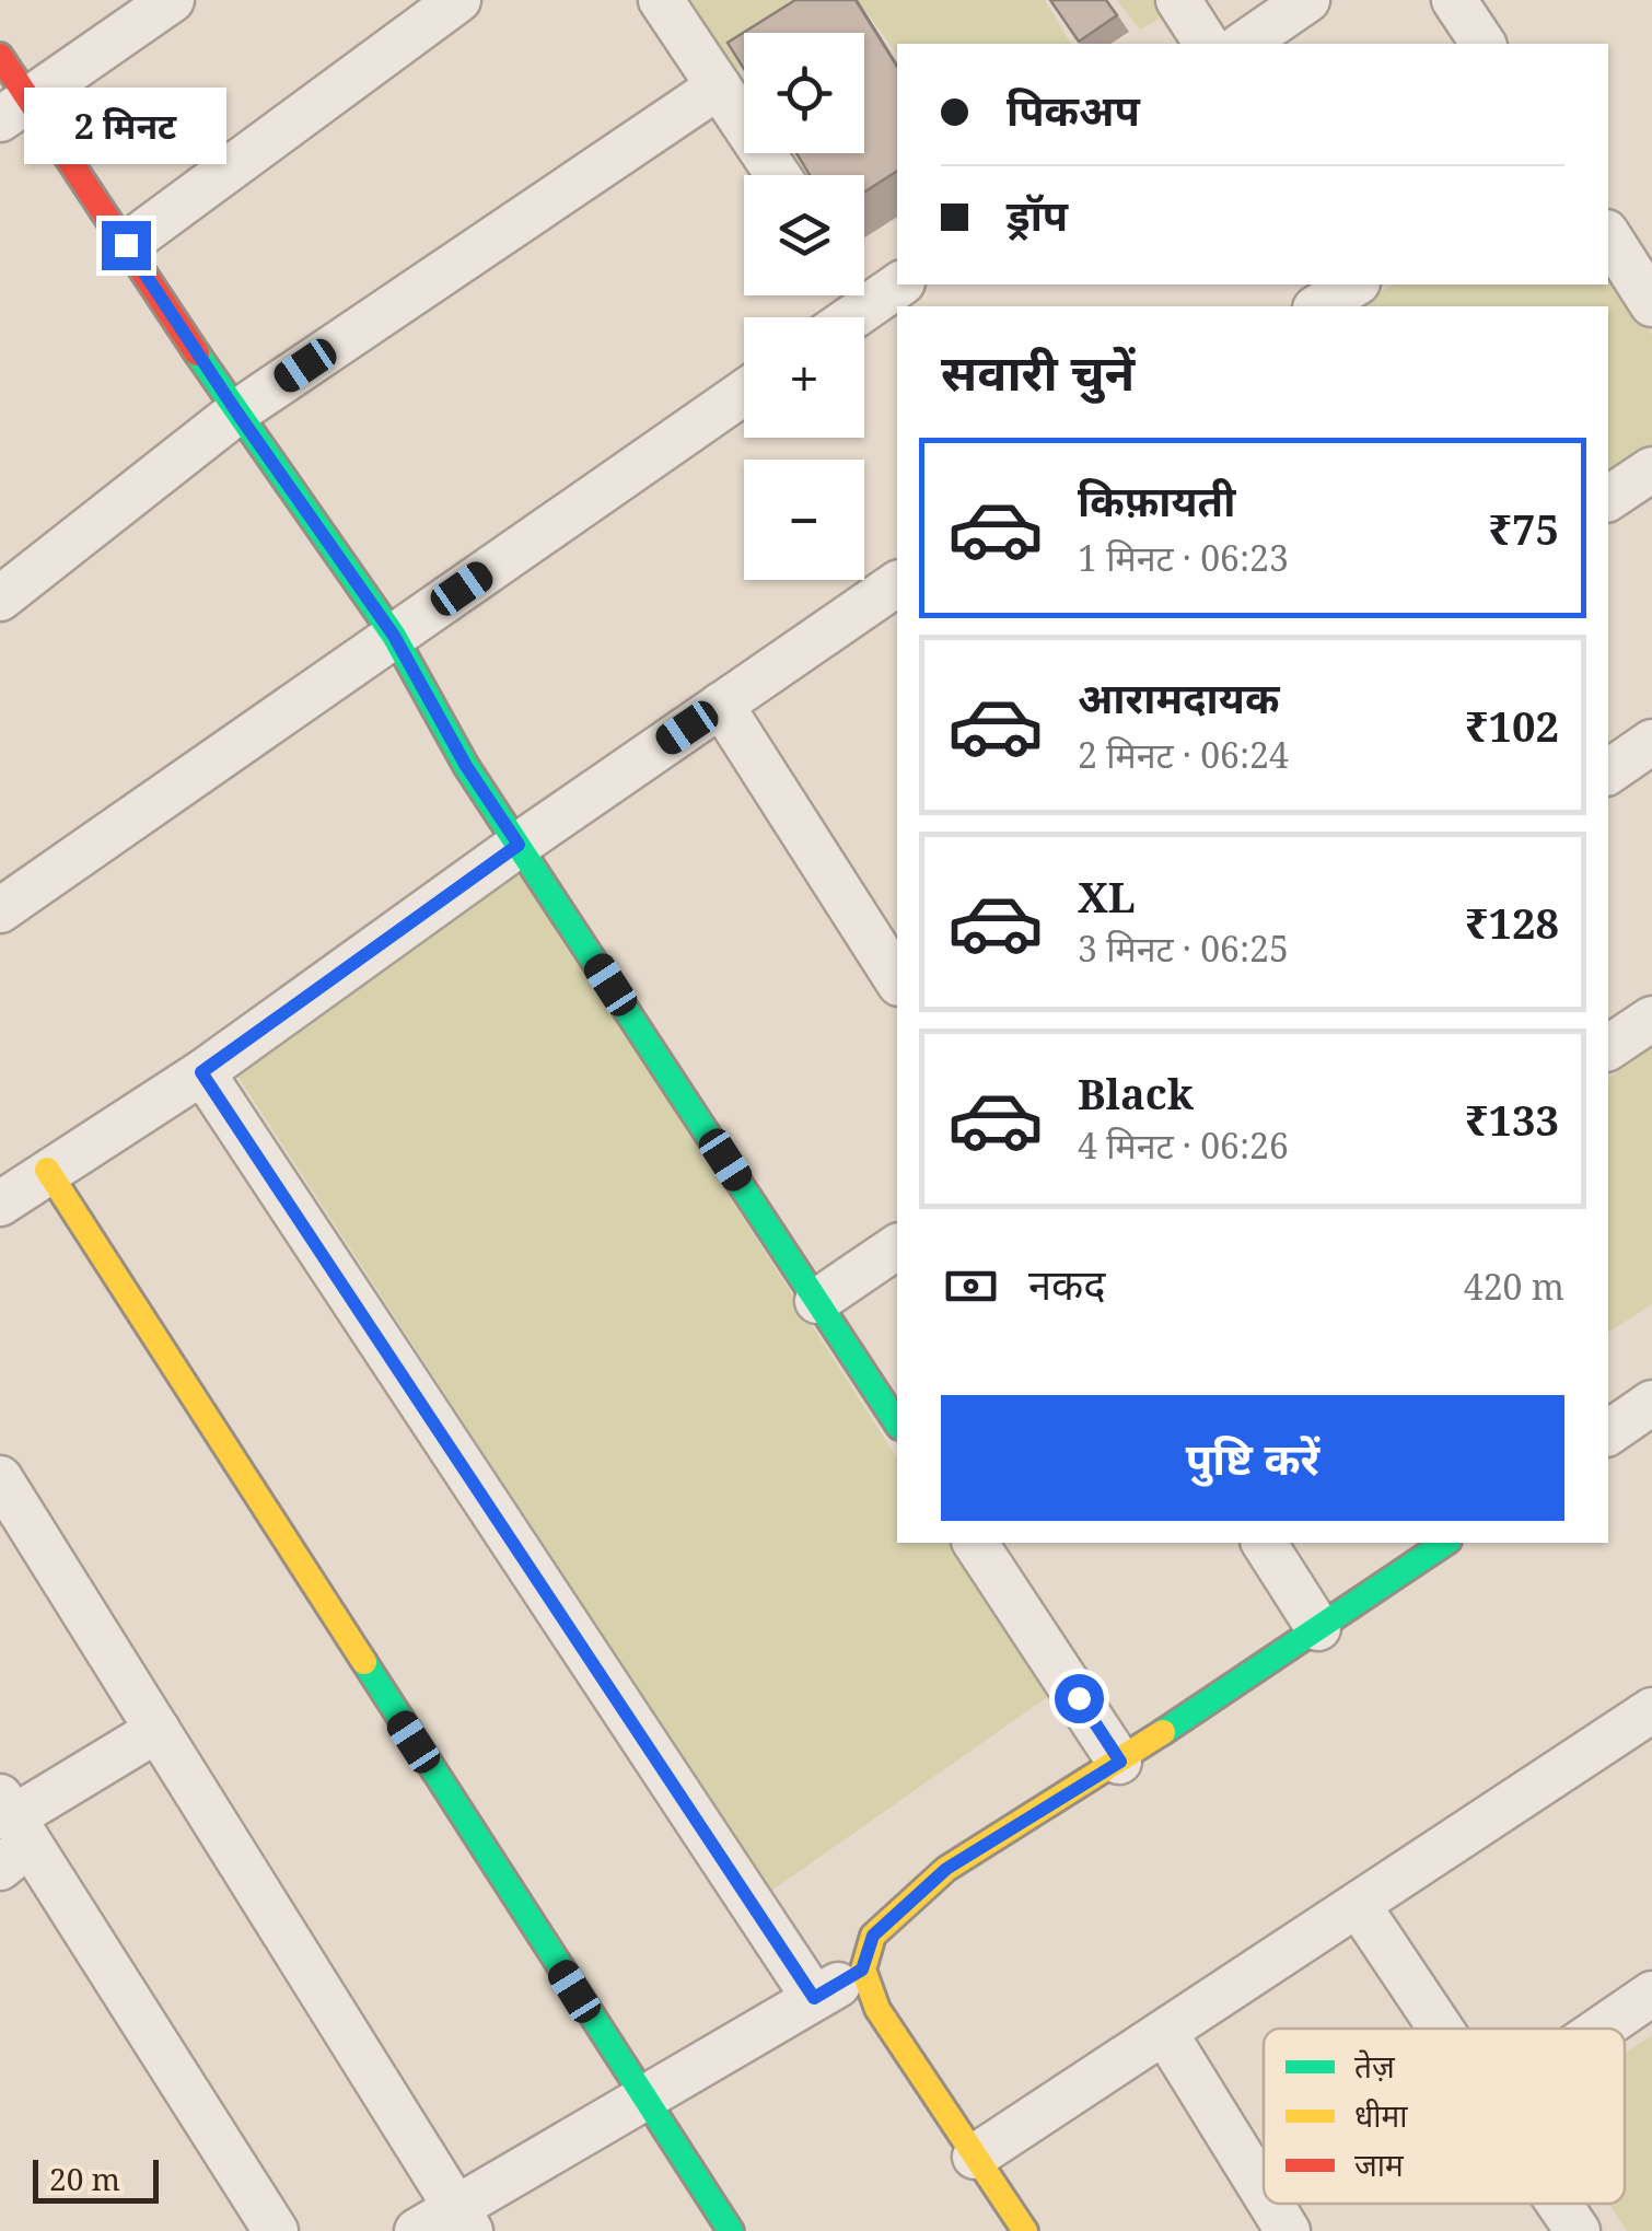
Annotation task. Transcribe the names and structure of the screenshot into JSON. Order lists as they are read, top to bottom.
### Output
{
  "legend": ["तेज़", "धीमा", "जाम"],
  "scale_bar": "20 m",
  "page": {
    "map_buttons": ["+", "−"],
    "banner": ["पिकअप", "ड्रॉप"],
    "bubble": "2 मिनट",
    "heading": "सवारी चुनें",
    "list": [
      {
        "name": "किफ़ायती",
        "note": "1 मिनट · 06:23",
        "value": "₹75"
      },
      {
        "name": "आरामदायक",
        "note": "2 मिनट · 06:24",
        "value": "₹102"
      },
      {
        "name": "XL",
        "note": "3 मिनट · 06:25",
        "value": "₹128"
      },
      {
        "name": "Black",
        "note": "4 मिनट · 06:26",
        "value": "₹133"
      }
    ],
    "pay": ["नकद", "420 m"],
    "buttons": "पुष्टि करें",
    "scale": "20 m"
  }
}
